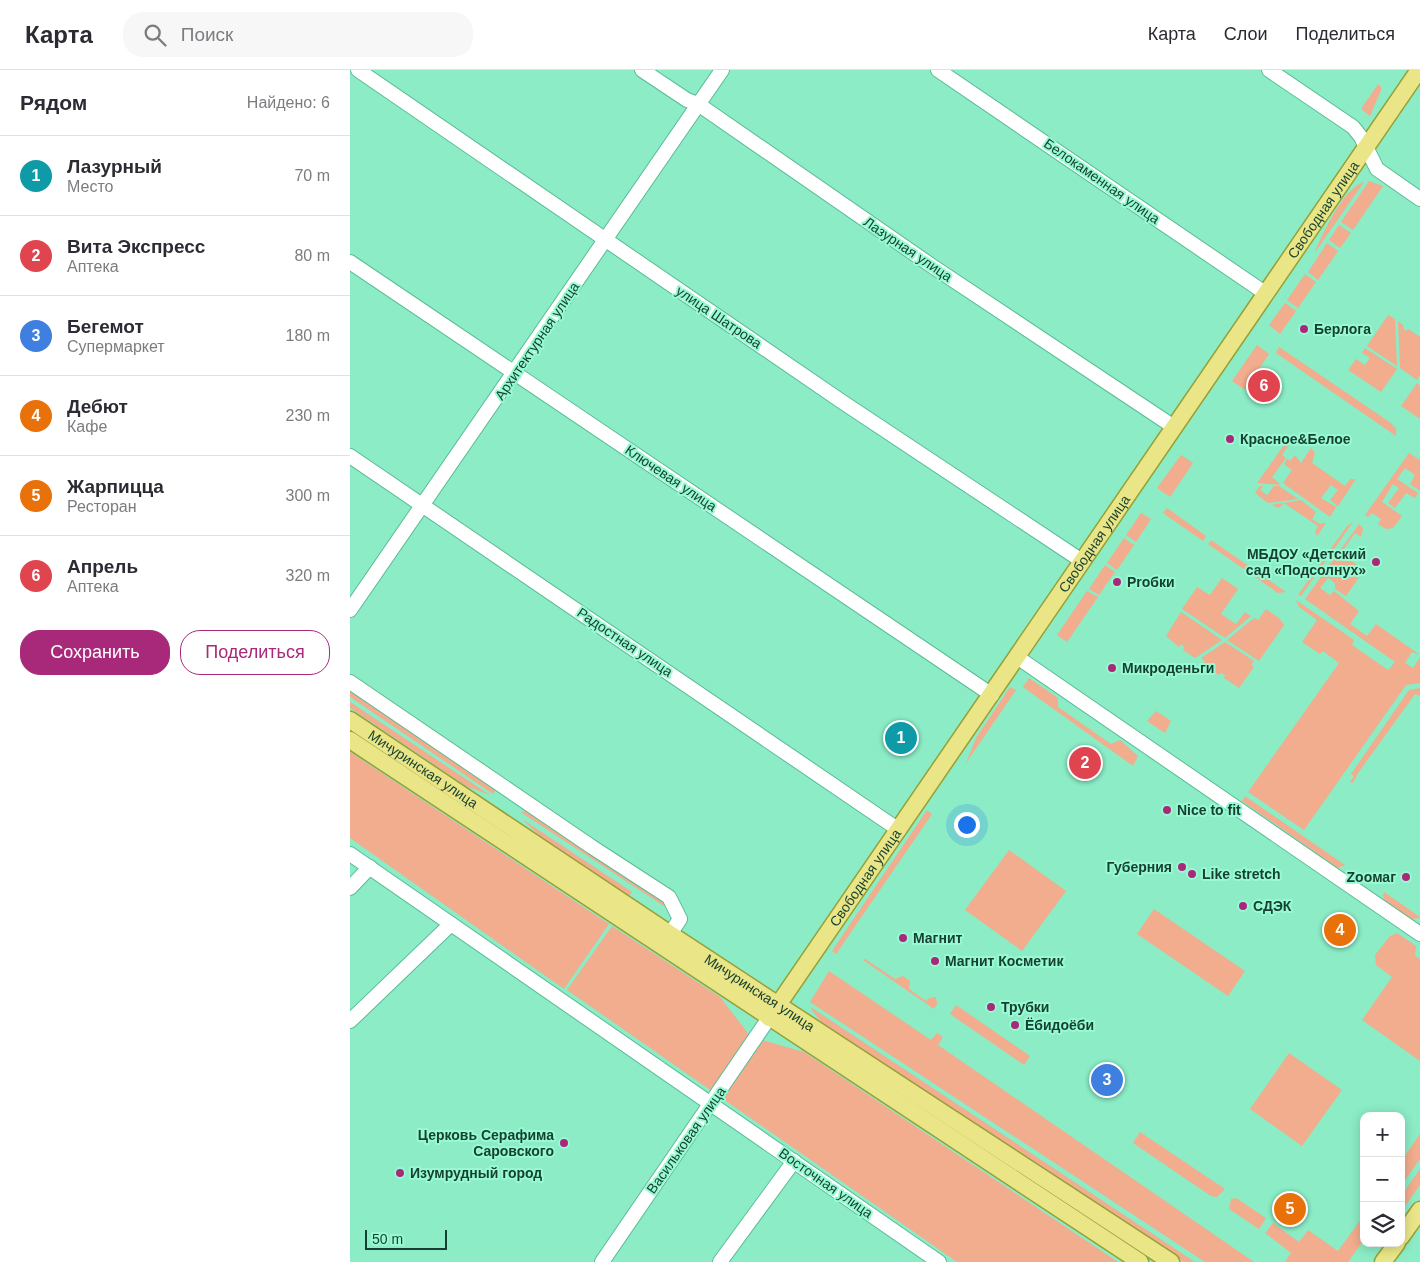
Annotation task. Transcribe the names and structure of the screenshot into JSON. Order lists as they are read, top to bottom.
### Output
{
  "streets": {
    "main road": ["Свободная улица", "Мичуринская улица"],
    "street": [
      "Белокаменная улица",
      "Лазурная улица",
      "улица Шатрова",
      "Архитектурная улица",
      "Ключевая улица",
      "Радостная улица",
      "Васильковая улица",
      "Восточная улица"
    ]
  },
  "crossings": [
    ["Белокаменная улица", "Свободная улица"],
    ["Свободная улица", "Лазурная улица"],
    ["Свободная улица", "улица Шатрова"],
    ["Свободная улица", "Ключевая улица"],
    ["Свободная улица", "Радостная улица"],
    ["Свободная улица", "Мичуринская улица"],
    ["Свободная улица", "Васильковая улица"],
    ["Лазурная улица", "Архитектурная улица"],
    ["улица Шатрова", "Архитектурная улица"],
    ["Архитектурная улица", "Ключевая улица"],
    ["Архитектурная улица", "Радостная улица"],
    ["Мичуринская улица", "Васильковая улица"],
    ["Васильковая улица", "Восточная улица"]
  ],
  "places": [
    "Берлога",
    "Красное&Белое",
    "МБДОУ «Детский сад «Подсолнух»",
    "Proбки",
    "Микроденьги",
    "Nice to fit",
    "Губерния",
    "Like stretch",
    "Zooмаг",
    "СДЭК",
    "Магнит",
    "Магнит Косметик",
    "Трубки",
    "Ёбидоёби",
    "Церковь Серафима Саровского",
    "Изумрудный город"
  ],
  "scale_bar": "50 m",
  "page": {
    "header": "Карта",
    "search": "Поиск",
    "nav": ["Карта", "Слои", "Поделиться"],
    "heading": ["Рядом", "Найдено: 6"],
    "list": [
      {
        "mark": "1",
        "name": "Лазурный",
        "note": "Место",
        "value": "70 m"
      },
      {
        "mark": "2",
        "name": "Вита Экспресс",
        "note": "Аптека",
        "value": "80 m"
      },
      {
        "mark": "3",
        "name": "Бегемот",
        "note": "Супермаркет",
        "value": "180 m"
      },
      {
        "mark": "4",
        "name": "Дебют",
        "note": "Кафе",
        "value": "230 m"
      },
      {
        "mark": "5",
        "name": "Жарпицца",
        "note": "Ресторан",
        "value": "300 m"
      },
      {
        "mark": "6",
        "name": "Апрель",
        "note": "Аптека",
        "value": "320 m"
      }
    ],
    "pins": [
      "6",
      "1",
      "2",
      "4",
      "3",
      "5"
    ],
    "buttons": ["Сохранить", "Поделиться"],
    "map_buttons": ["+", "−"],
    "scale": "50 m"
  }
}
